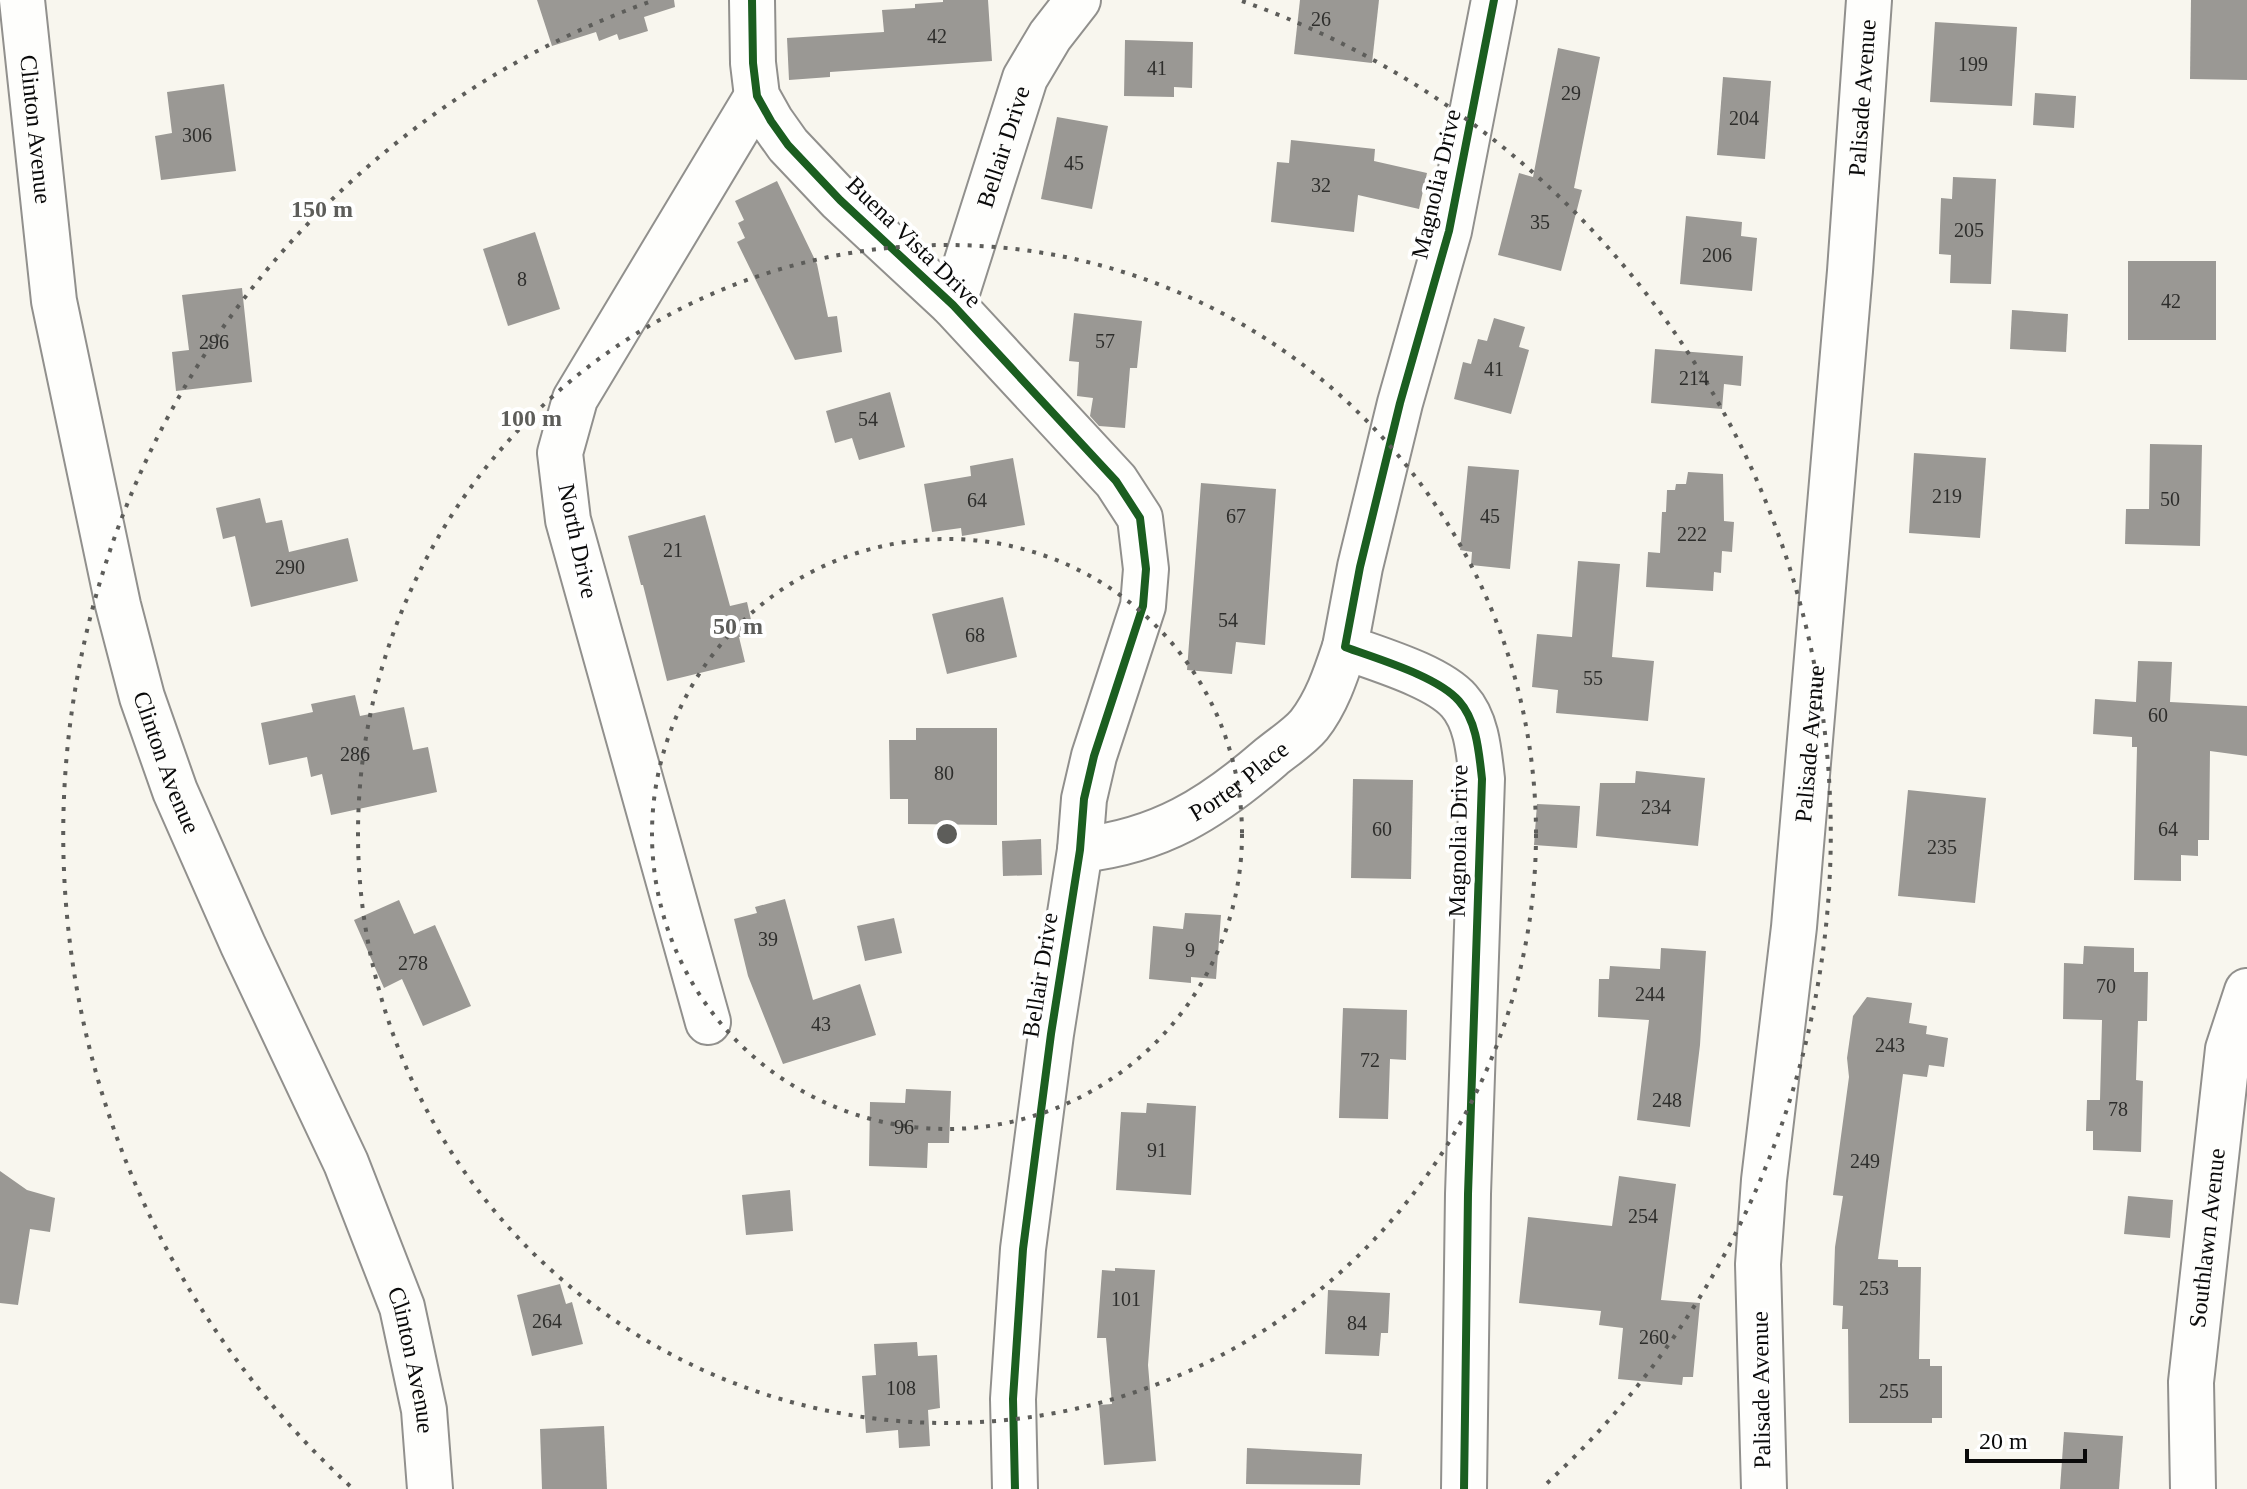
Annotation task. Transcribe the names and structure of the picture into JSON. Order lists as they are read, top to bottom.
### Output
{
  "streets": {
    "street": [
      "Palisade Avenue",
      "Clinton Avenue",
      "Bellair Drive",
      "Magnolia Drive",
      "Buena Vista Drive",
      "North Drive",
      "Porter Place",
      "Southlawn Avenue"
    ]
  },
  "crossings": [
    ["Bellair Drive", "Buena Vista Drive"],
    ["Bellair Drive", "Porter Place"],
    ["Magnolia Drive", "Porter Place"],
    ["Buena Vista Drive", "North Drive"]
  ],
  "house_numbers": [
    "26",
    "42",
    "199",
    "41",
    "29",
    "204",
    "306",
    "45",
    "32",
    "35",
    "205",
    "206",
    "8",
    "42",
    "57",
    "296",
    "41",
    "214",
    "54",
    "219",
    "50",
    "64",
    "67",
    "45",
    "222",
    "21",
    "290",
    "54",
    "68",
    "55",
    "60",
    "286",
    "80",
    "234",
    "60",
    "64",
    "235",
    "39",
    "9",
    "278",
    "70",
    "244",
    "43",
    "243",
    "72",
    "248",
    "78",
    "96",
    "91",
    "249",
    "254",
    "253",
    "101",
    "264",
    "84",
    "260",
    "108",
    "255"
  ],
  "scale_bar": "20 m",
  "rings": ["150 m", "100 m", "50 m"]
}
